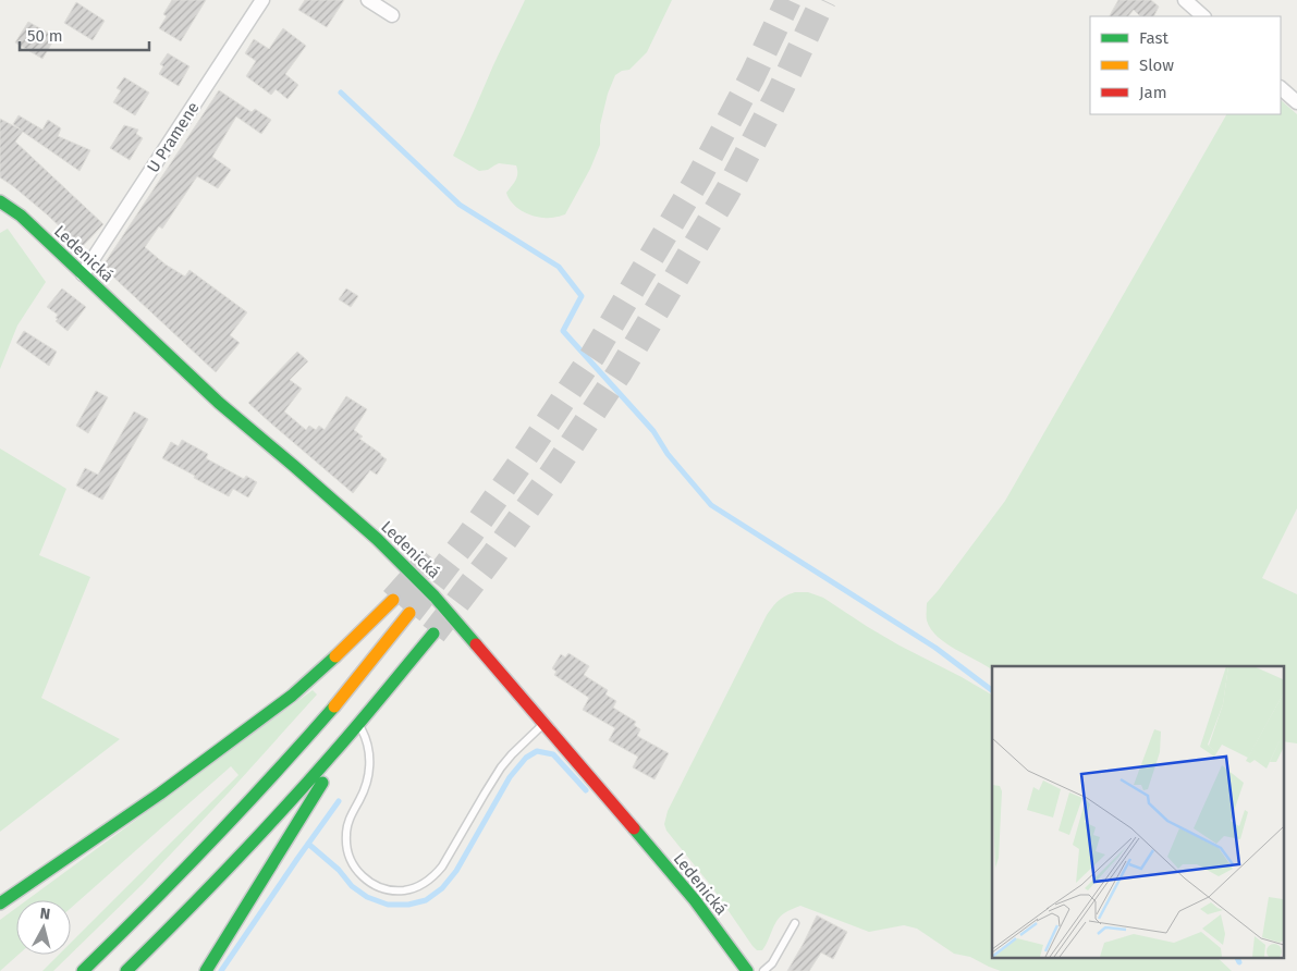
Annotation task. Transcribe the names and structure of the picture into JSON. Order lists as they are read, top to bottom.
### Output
{
  "streets": {
    "main road": ["Ledenická"],
    "street": ["U Pramene"]
  },
  "crossings": [
    ["U Pramene", "Ledenická"]
  ],
  "legend": ["Fast", "Slow", "Jam"],
  "scale_bar": "50 m",
  "north": "top"
}
